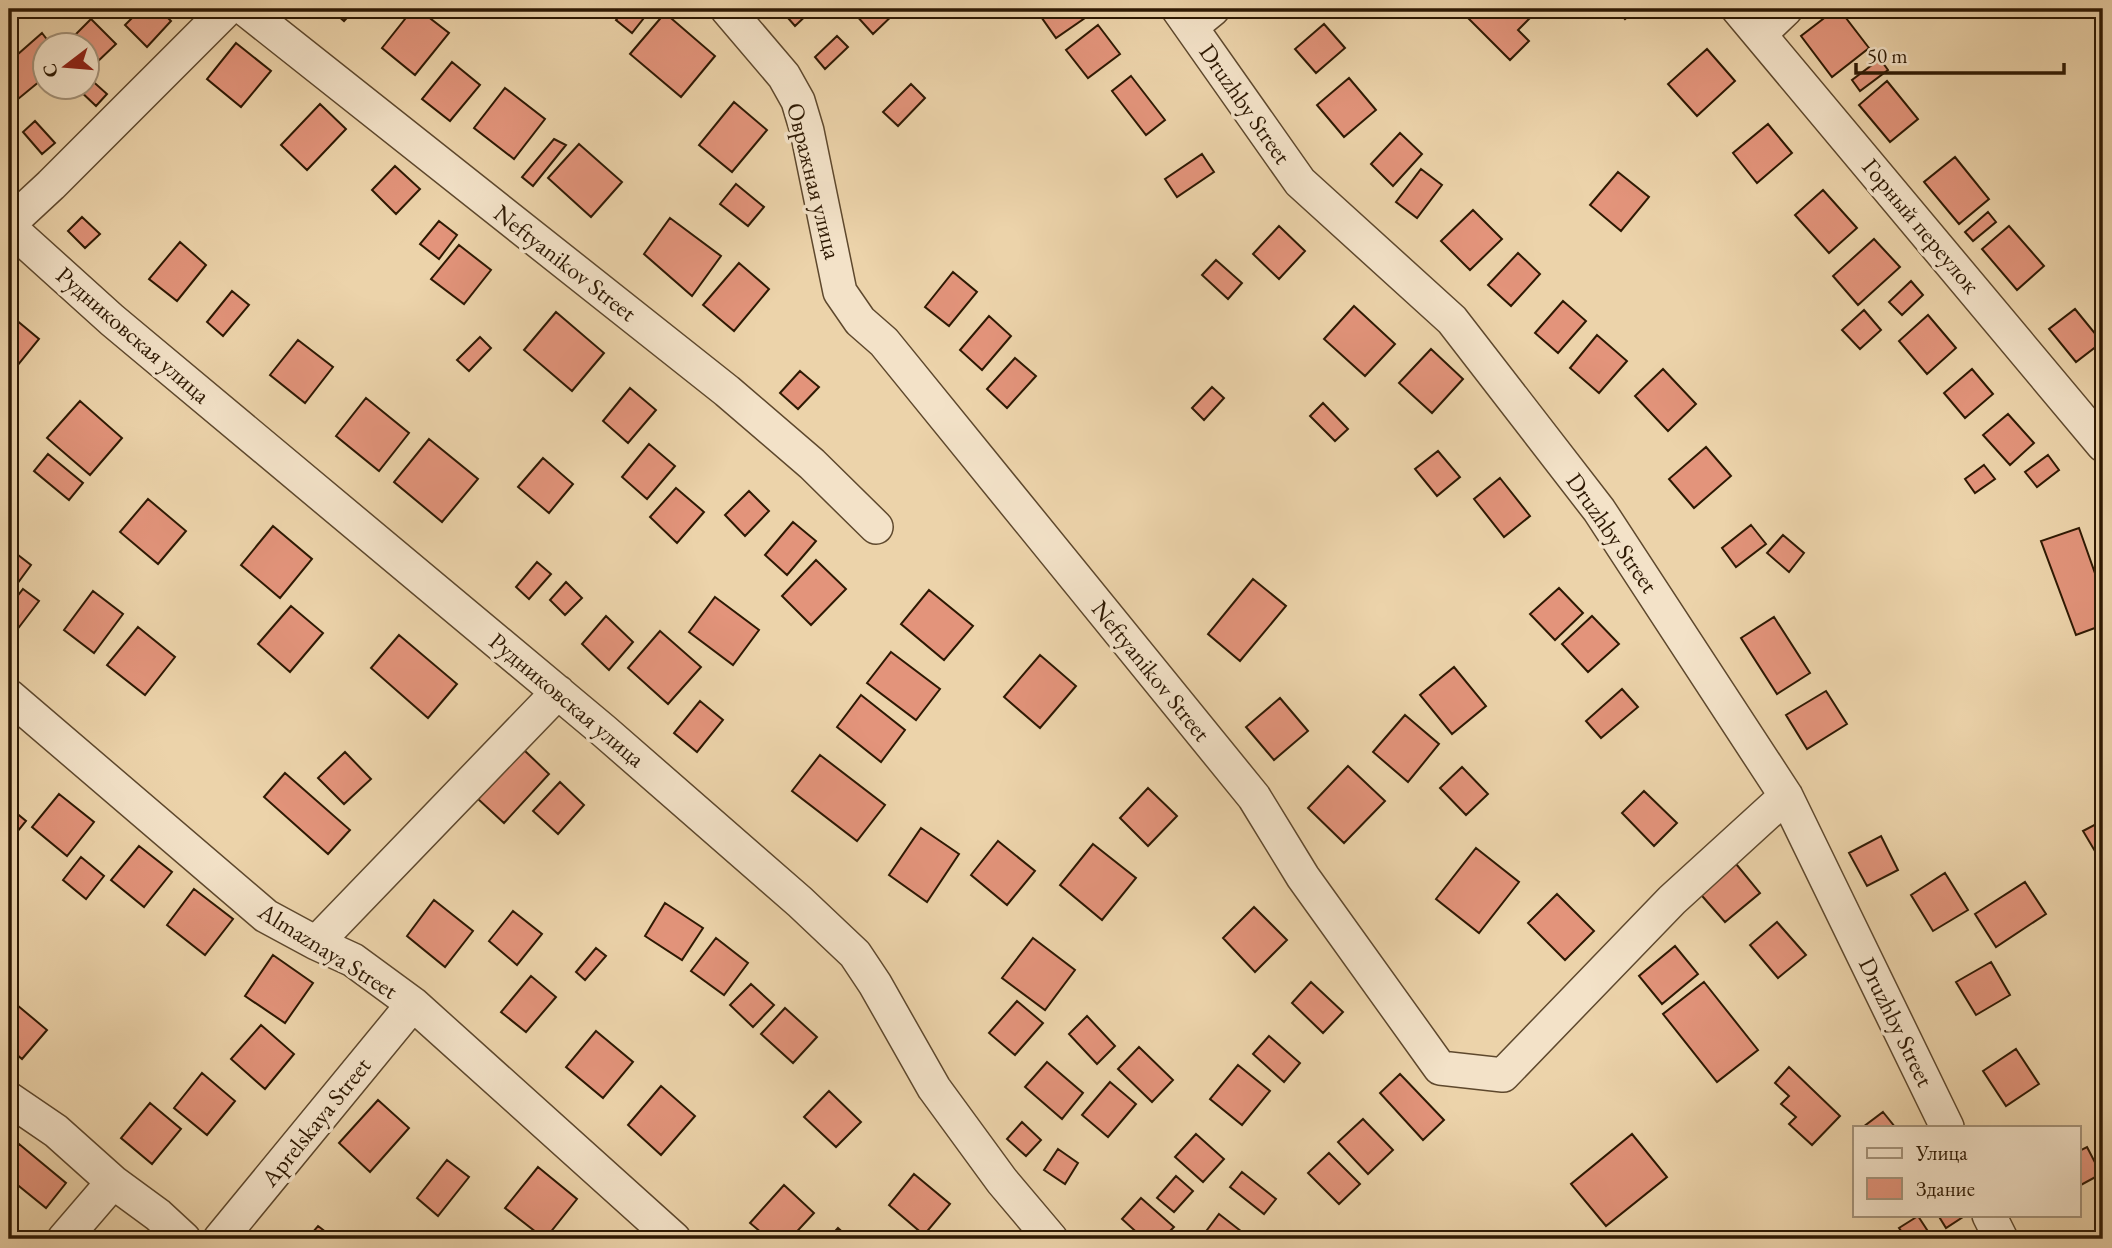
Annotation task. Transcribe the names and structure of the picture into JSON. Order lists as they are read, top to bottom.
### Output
{
  "streets": {
    "street": [
      "Druzhby Street",
      "Овражная улица",
      "Горный переулок",
      "Neftyanikov Street",
      "Рудниковская улица",
      "Almaznaya Street",
      "Aprelskaya Street"
    ]
  },
  "crossings": [
    ["Druzhby Street", "Neftyanikov Street"],
    ["Овражная улица", "Neftyanikov Street"],
    ["Almaznaya Street", "Aprelskaya Street"]
  ],
  "legend": ["Улица", "Здание"],
  "scale_bar": "50 m",
  "north": "left"
}
